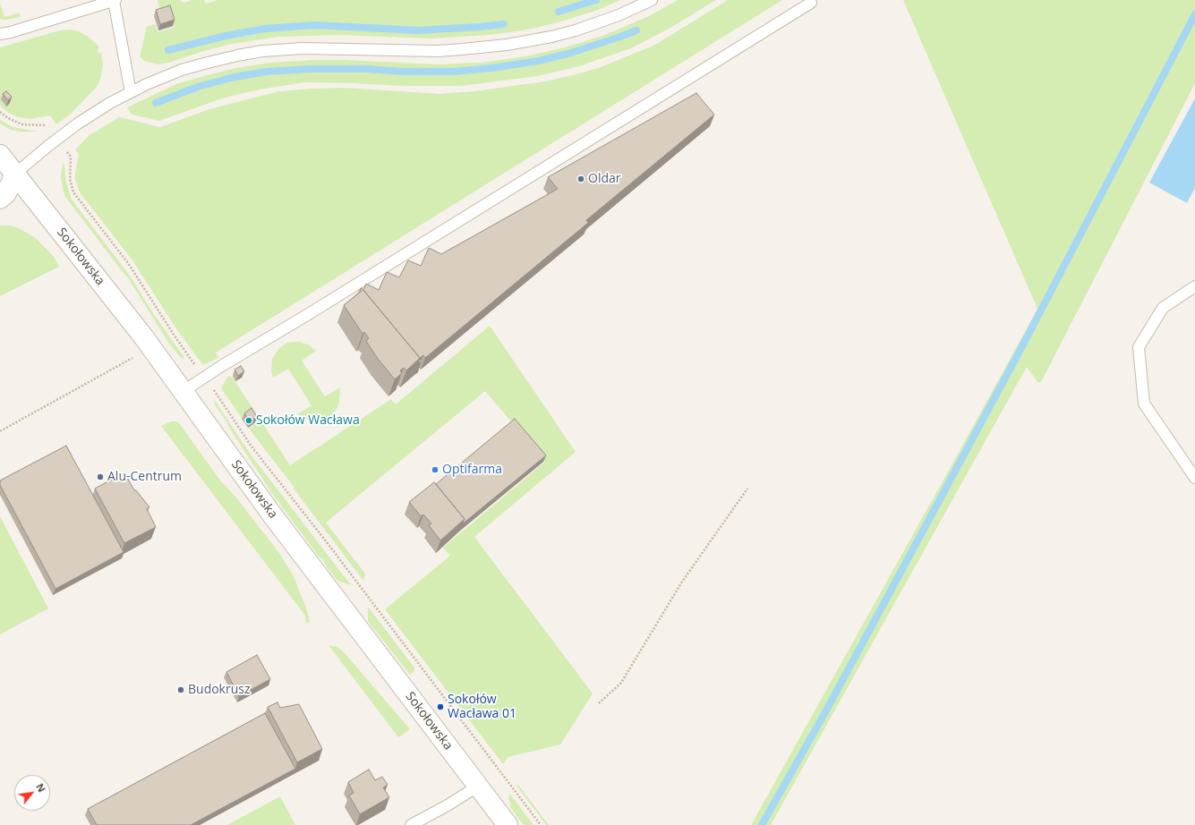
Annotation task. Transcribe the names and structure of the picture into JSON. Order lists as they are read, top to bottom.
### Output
{
  "streets": {
    "street": ["Sokołowska"]
  },
  "places": [
    "Oldar",
    "Sokołów Wacława",
    "Optifarma",
    "Alu-Centrum",
    "Budokrusz",
    "Sokołów Wacława 01"
  ],
  "north": "top right"
}
